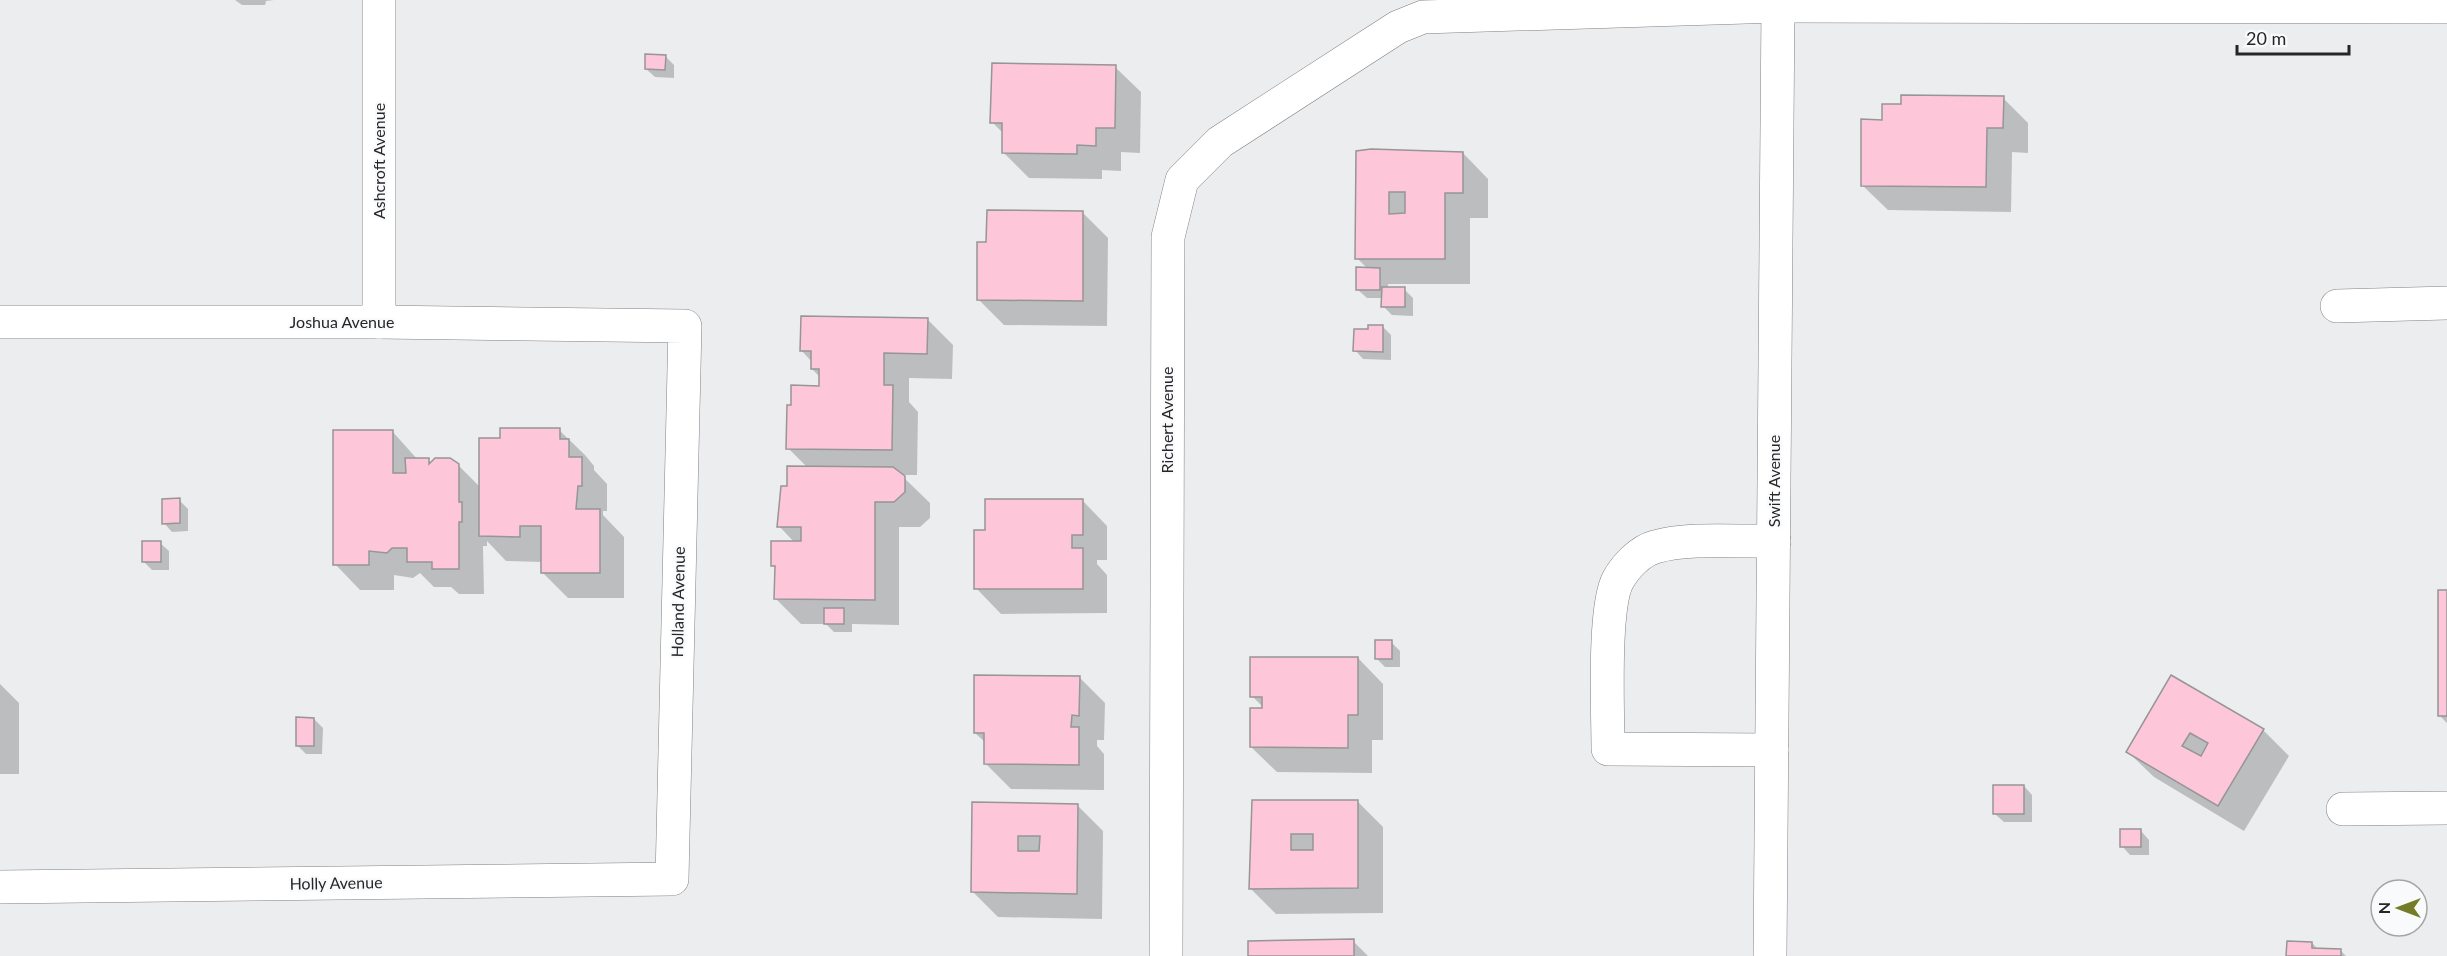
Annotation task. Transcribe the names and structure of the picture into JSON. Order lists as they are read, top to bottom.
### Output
{
  "streets": {
    "street": [
      "Ashcroft Avenue",
      "Joshua Avenue",
      "Richert Avenue",
      "Swift Avenue",
      "Holland Avenue",
      "Holly Avenue"
    ]
  },
  "crossings": [
    ["Ashcroft Avenue", "Joshua Avenue"],
    ["Joshua Avenue", "Holland Avenue"],
    ["Richert Avenue", "Swift Avenue"],
    ["Holland Avenue", "Holly Avenue"]
  ],
  "scale_bar": "20 m",
  "north": "left"
}
